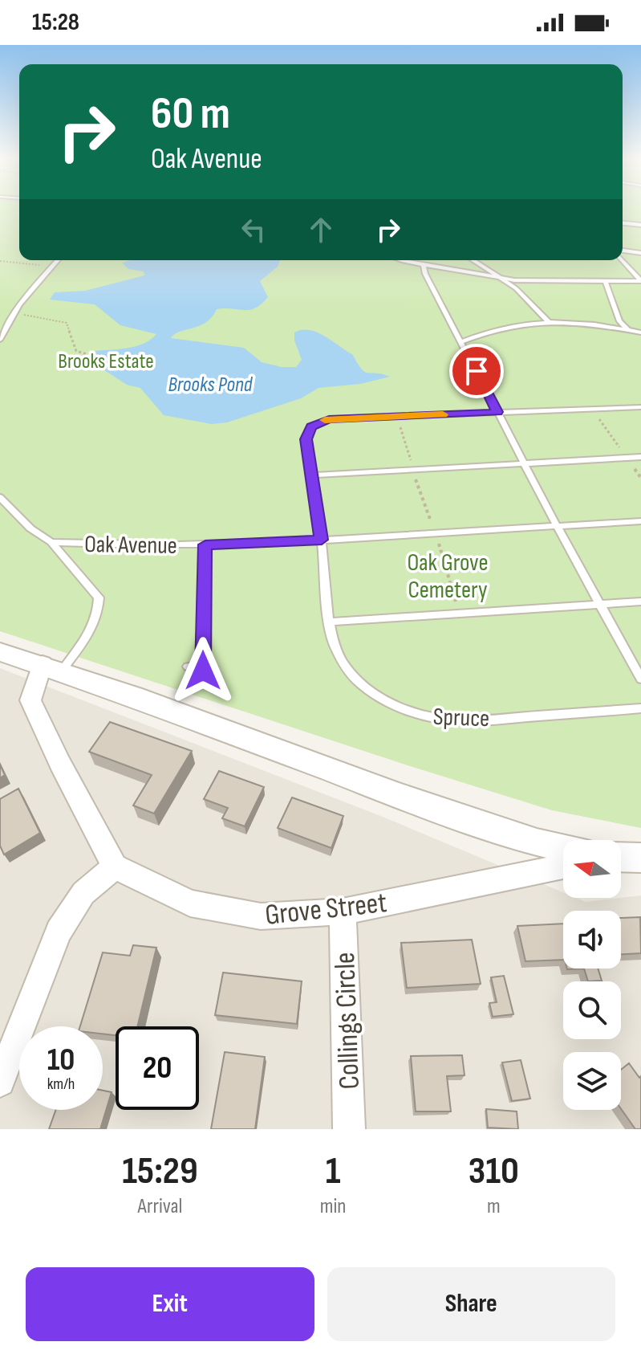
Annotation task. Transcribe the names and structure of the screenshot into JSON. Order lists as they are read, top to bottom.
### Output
{
  "streets": {
    "street": ["Grove Street", "Collings Circle"],
    "lane": ["Oak Avenue", "Spruce"]
  },
  "crossings": [
    ["Oak Avenue", "Spruce"],
    ["Grove Street", "Collings Circle"]
  ],
  "water": ["Brooks Pond"],
  "parks": ["Brooks Estate", "Oak Grove Cemetery"],
  "north": "left",
  "page": {
    "status": "15:28",
    "turn": ["60 m", "Oak Avenue"],
    "speed": "10 km/h",
    "limit": "20",
    "eta": [
      "15:29",
      "Arrival",
      "1",
      "min",
      "310",
      "m"
    ],
    "buttons": ["Exit", "Share"]
  }
}
